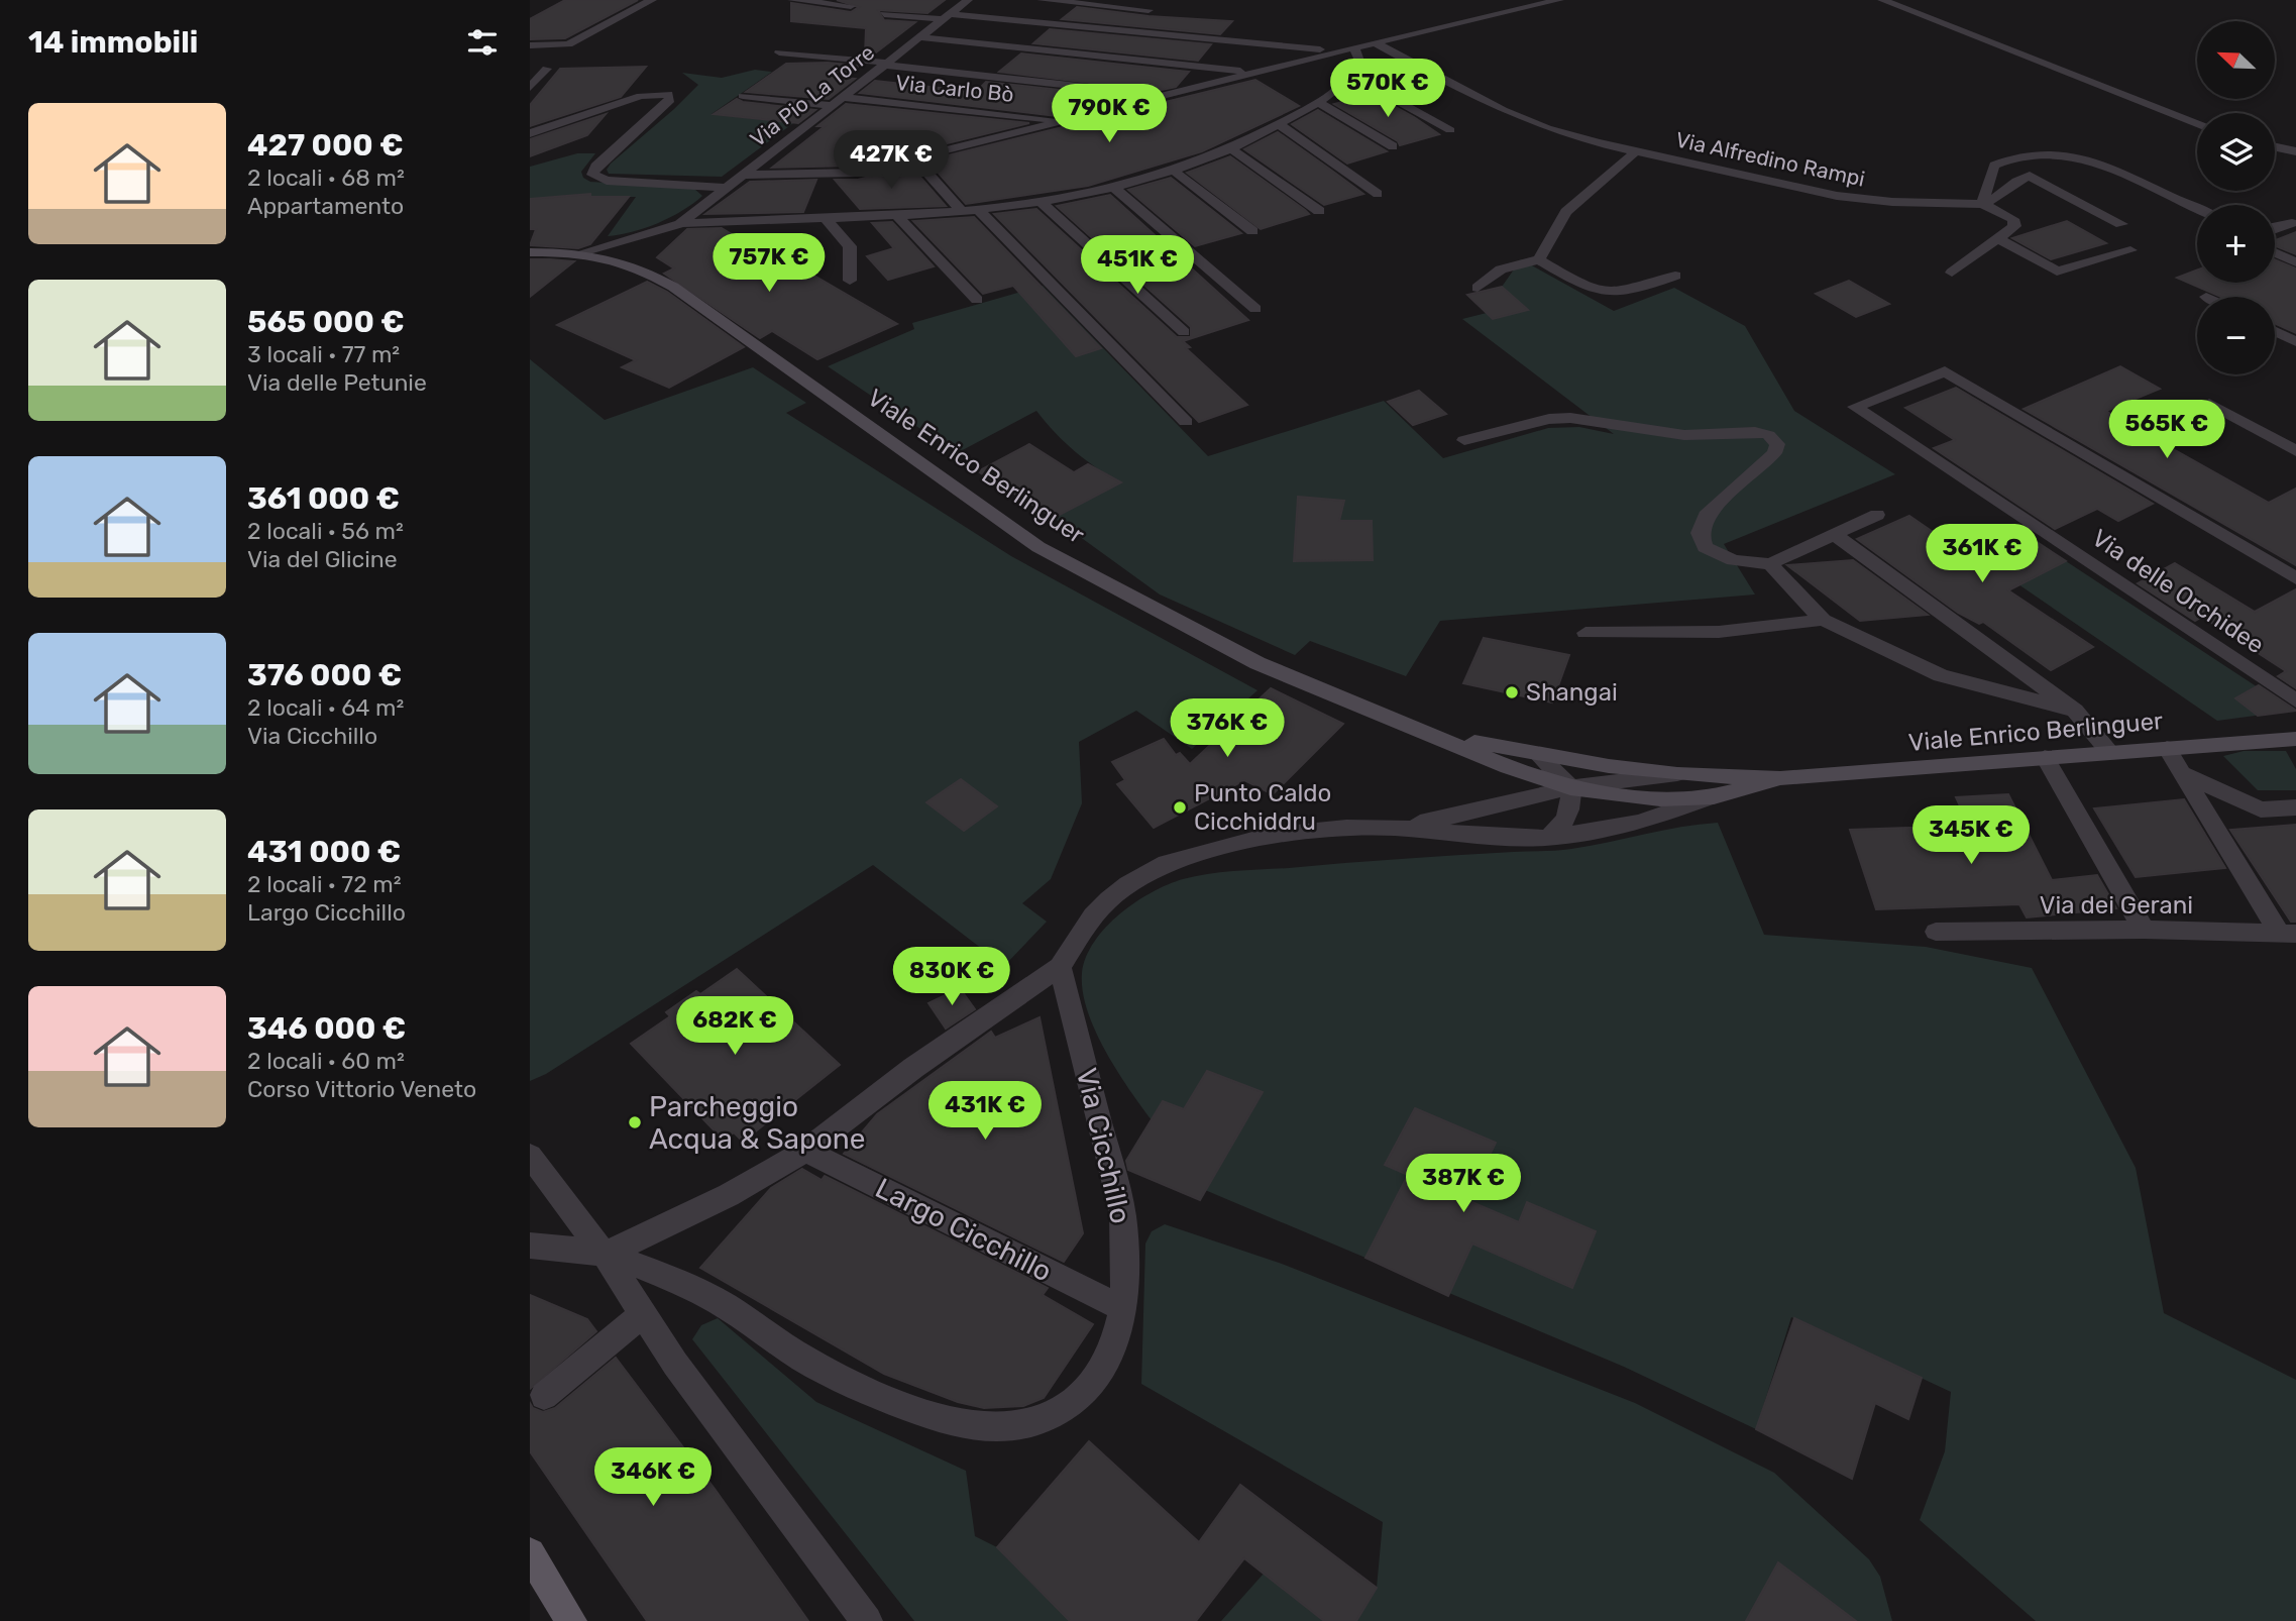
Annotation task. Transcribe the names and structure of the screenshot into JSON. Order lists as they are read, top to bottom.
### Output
{
  "streets": {
    "main road": ["Viale Enrico Berlinguer"],
    "street": [
      "Via Carlo Bò",
      "Via Pio La Torre",
      "Via Alfredino Rampi",
      "Via delle Orchidee",
      "Via dei Gerani",
      "Via Cicchillo",
      "Largo Cicchillo"
    ]
  },
  "crossings": [
    ["Via Carlo Bò", "Via Pio La Torre"],
    ["Via Cicchillo", "Largo Cicchillo"]
  ],
  "places": ["Shangai", "Punto Caldo Cicchiddru", "Parcheggio Acqua & Sapone"],
  "north": "top left",
  "page": {
    "heading": "14 immobili",
    "map_buttons": ["+", "−"],
    "price": [
      "570K €",
      "790K €",
      "427K €",
      "757K €",
      "451K €",
      "565K €",
      "361K €",
      "376K €",
      "345K €",
      "830K €",
      "682K €",
      "431K €",
      "387K €",
      "346K €"
    ],
    "list": [
      {
        "name": "427 000 €",
        "note": "2 locali · 68 m² · Appartamento"
      },
      {
        "name": "565 000 €",
        "note": "3 locali · 77 m² · Via delle Petunie"
      },
      {
        "name": "361 000 €",
        "note": "2 locali · 56 m² · Via del Glicine"
      },
      {
        "name": "376 000 €",
        "note": "2 locali · 64 m² · Via Cicchillo"
      },
      {
        "name": "431 000 €",
        "note": "2 locali · 72 m² · Largo Cicchillo"
      },
      {
        "name": "346 000 €",
        "note": "2 locali · 60 m² · Corso Vittorio Veneto"
      }
    ]
  }
}
